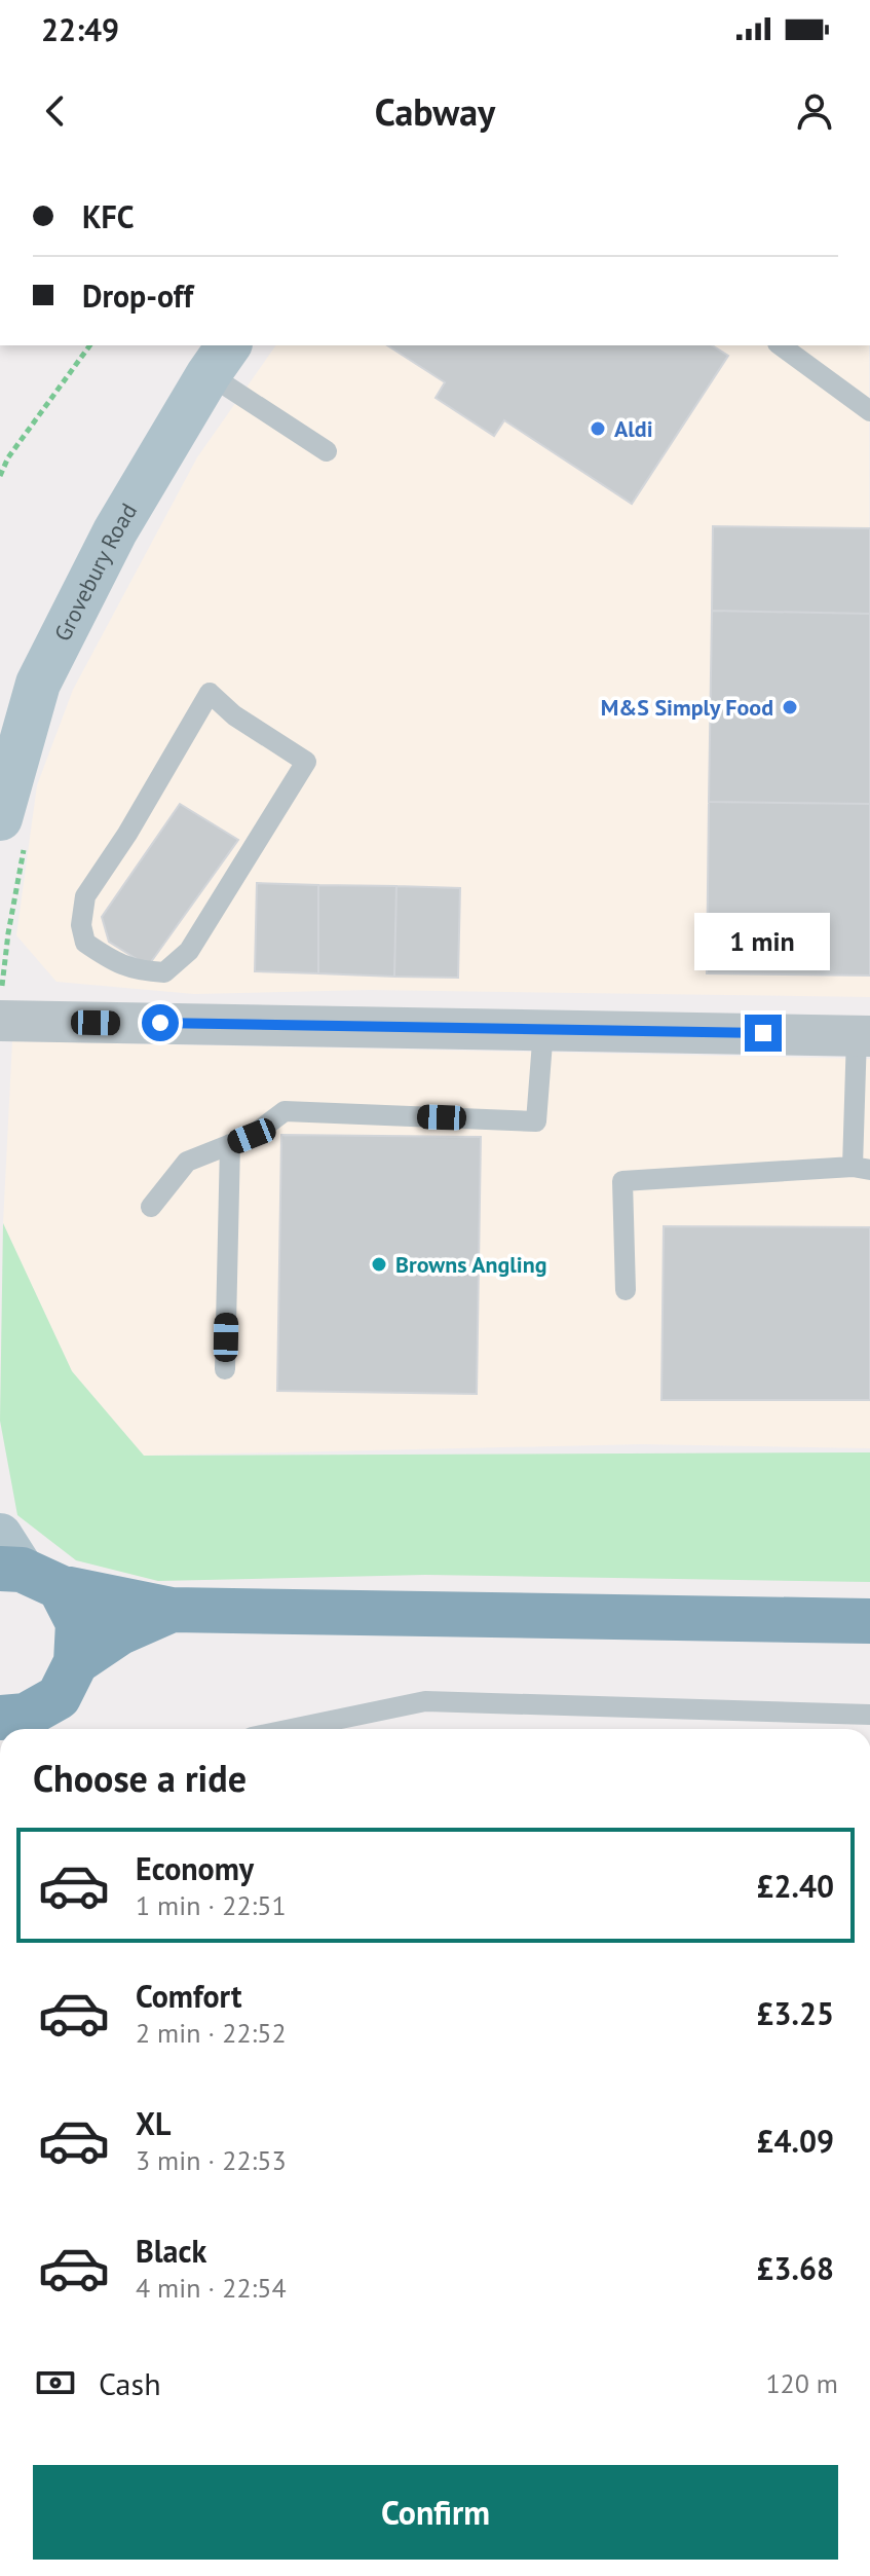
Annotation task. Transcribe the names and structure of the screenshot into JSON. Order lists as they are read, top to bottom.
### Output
{
  "streets": {
    "main road": ["Grovebury Road"]
  },
  "places": ["Aldi", "M&S Simply Food", "Browns Angling"],
  "page": {
    "status": "22:49",
    "header": "Cabway",
    "banner": ["KFC", "Drop-off"],
    "bubble": "1 min",
    "heading": "Choose a ride",
    "list": [
      {
        "name": "Economy",
        "note": "1 min · 22:51",
        "value": "£2.40"
      },
      {
        "name": "Comfort",
        "note": "2 min · 22:52",
        "value": "£3.25"
      },
      {
        "name": "XL",
        "note": "3 min · 22:53",
        "value": "£4.09"
      },
      {
        "name": "Black",
        "note": "4 min · 22:54",
        "value": "£3.68"
      }
    ],
    "pay": ["Cash", "120 m"],
    "buttons": "Confirm"
  }
}
